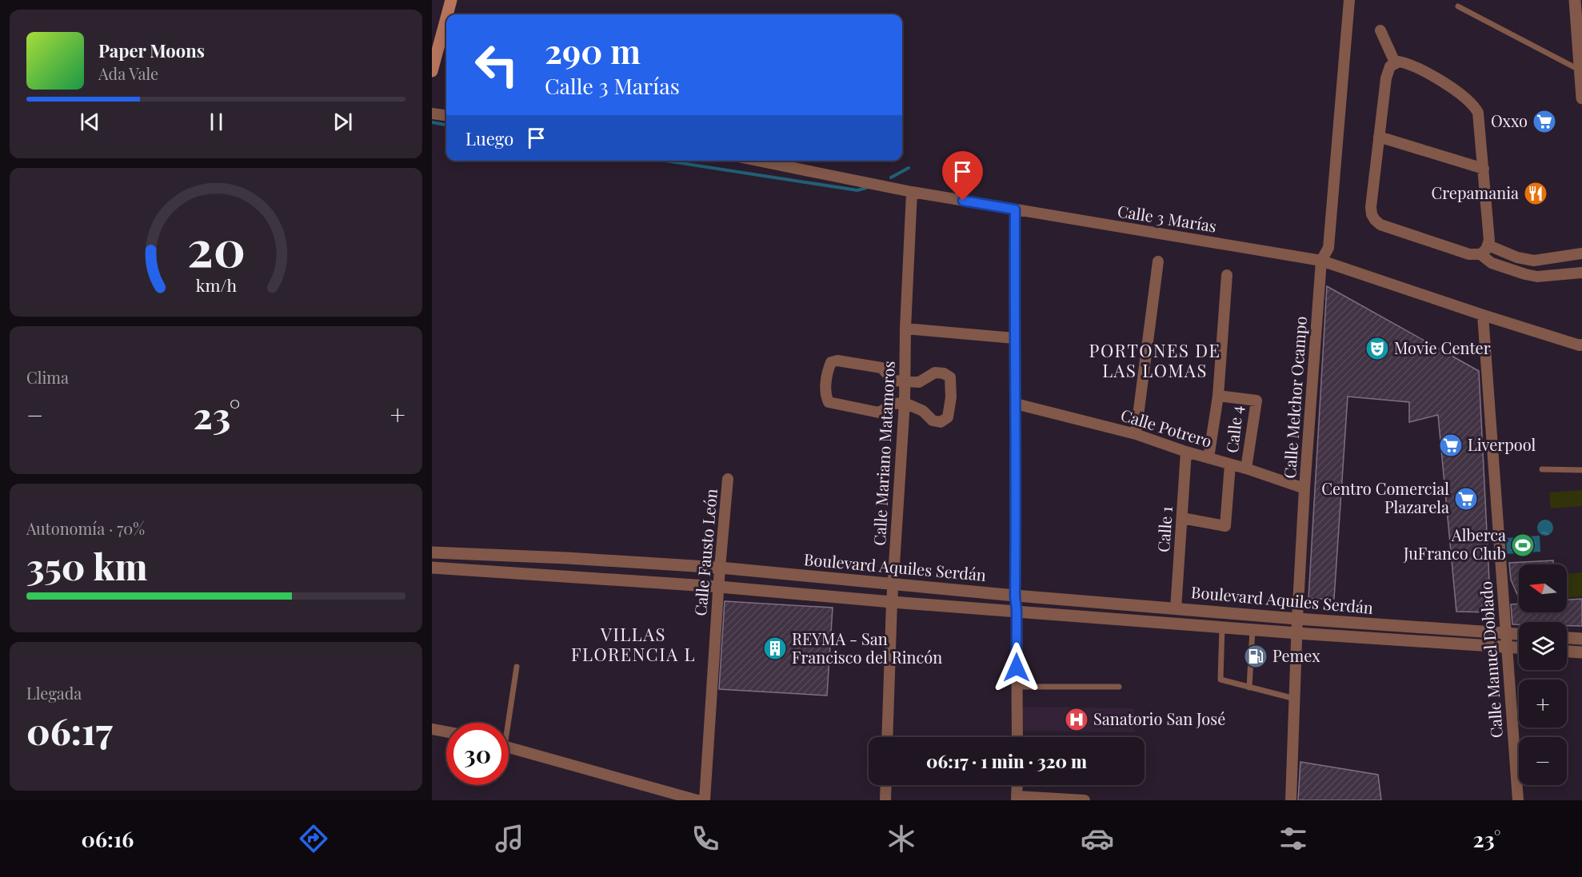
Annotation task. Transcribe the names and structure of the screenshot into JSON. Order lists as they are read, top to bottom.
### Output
{
  "streets": {
    "street": [
      "Calle 3 Marías",
      "Calle Melchor Ocampo",
      "Calle Potrero",
      "Calle 4",
      "Calle Mariano Matamoros",
      "Calle 1",
      "Calle Fausto León",
      "Boulevard Aquiles Serdán",
      "Calle Manuel Doblado"
    ]
  },
  "crossings": [
    ["Calle 3 Marías", "Calle Melchor Ocampo"],
    ["Calle 3 Marías", "Calle Mariano Matamoros"],
    ["Calle 3 Marías", "Calle Manuel Doblado"],
    ["Calle Melchor Ocampo", "Calle Potrero"],
    ["Calle Melchor Ocampo", "Boulevard Aquiles Serdán"],
    ["Calle Potrero", "Calle 4"],
    ["Calle Potrero", "Calle 1"],
    ["Calle Mariano Matamoros", "Boulevard Aquiles Serdán"],
    ["Calle 1", "Boulevard Aquiles Serdán"],
    ["Calle Fausto León", "Boulevard Aquiles Serdán"],
    ["Boulevard Aquiles Serdán", "Calle Manuel Doblado"]
  ],
  "districts": ["PORTONES DE LAS LOMAS", "VILLAS FLORENCIA L"],
  "places": {
    "supermarket": ["Oxxo", "Liverpool", "Centro Comercial Plazarela"],
    "restaurant": ["Crepamania"],
    "theatre": ["Movie Center"],
    "sports": ["Alberca JuFranco Club"],
    "building": ["REYMA - San Francisco del Rincón"],
    "fuel station": ["Pemex"],
    "hospital": ["Sanatorio San José"]
  },
  "north": "left",
  "page": {
    "turn": ["290 m", "Calle 3 Marías"],
    "song": ["Paper Moons", "Ada Vale"],
    "then": "Luego",
    "tile": [
      "Clima",
      ["Autonomía · 70%", "350 km"],
      ["Llegada", "06:17"]
    ],
    "heat": ["−", "23°", "+"],
    "map_buttons": ["+", "−"],
    "limit": "30",
    "trip": "06:17 · 1 min · 320 m",
    "tabs": ["06:16", "23°"],
    "gauge": ["20", "km/h"]
  }
}
